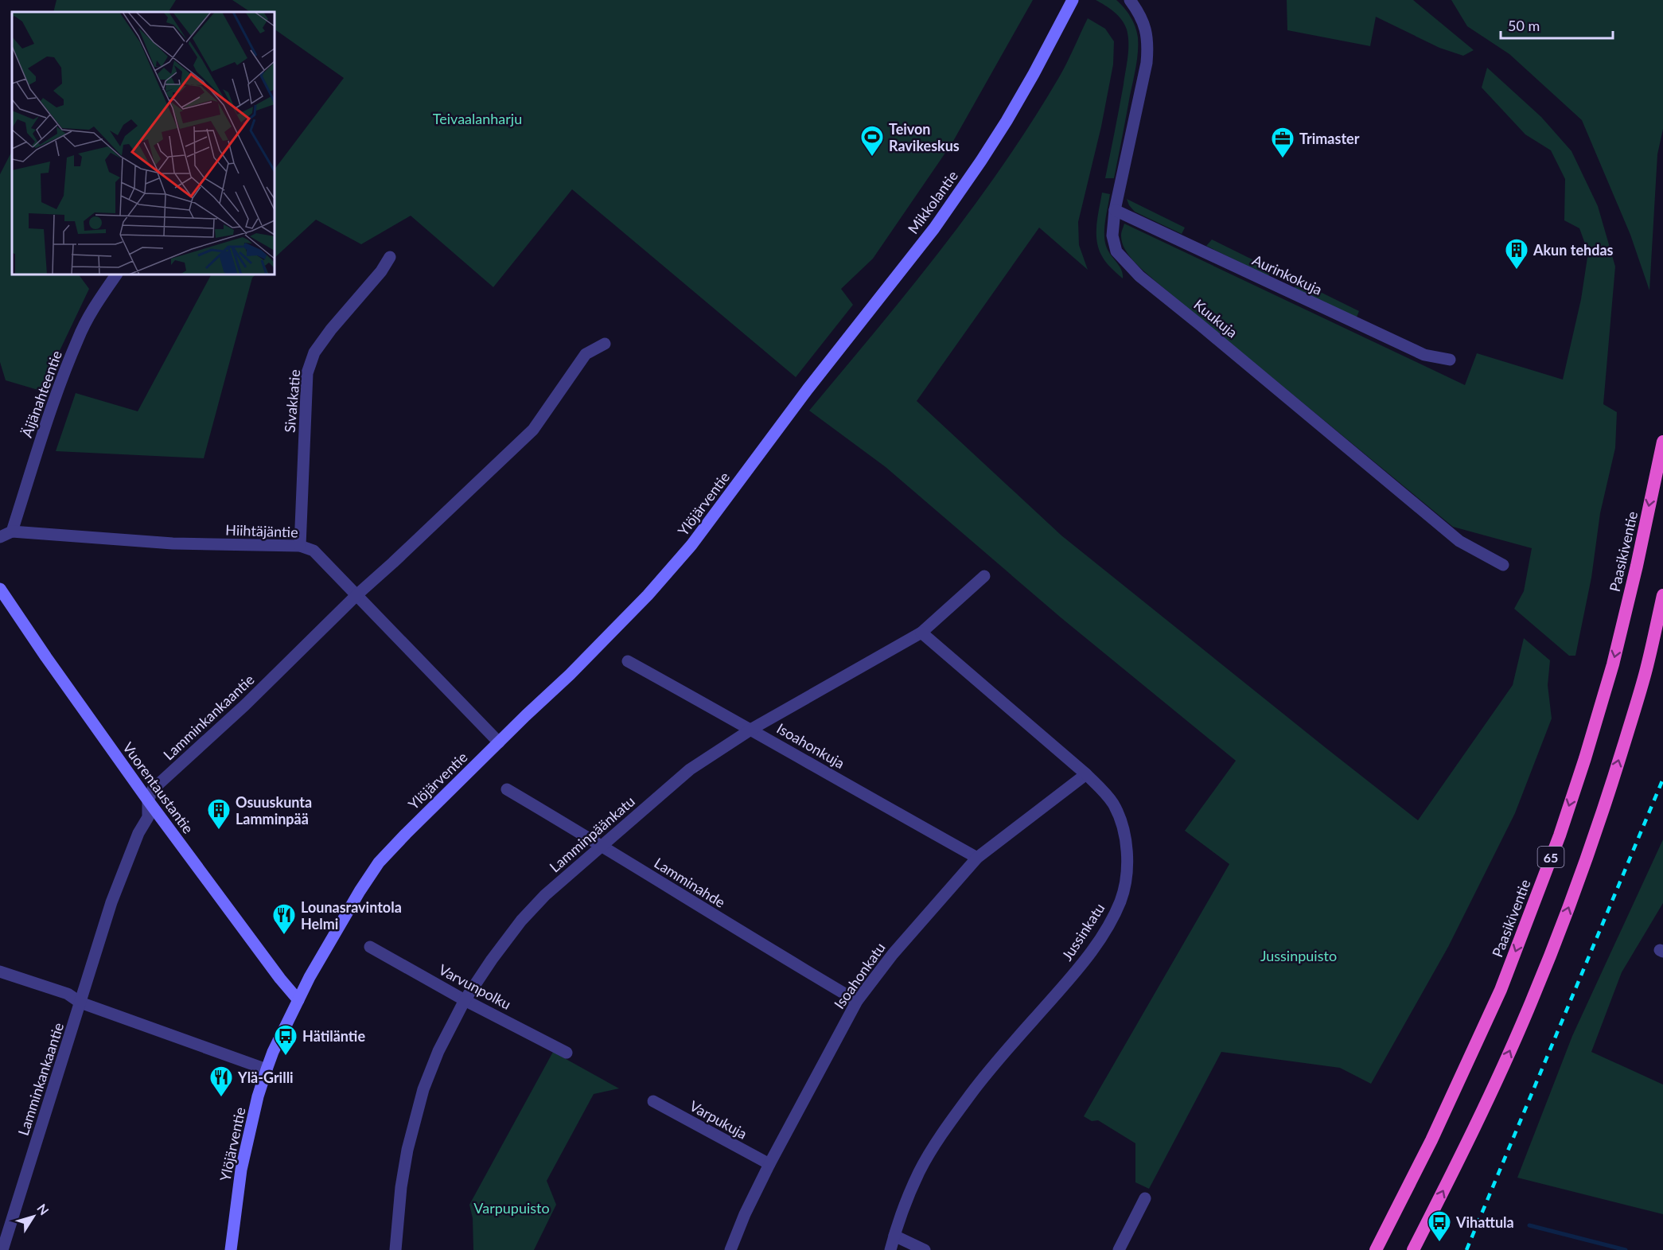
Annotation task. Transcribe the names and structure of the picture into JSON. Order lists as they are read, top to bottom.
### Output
{
  "streets": {
    "highway": ["Paasikiventie", "65"],
    "main road": ["Mikkolantie", "Ylöjärventie", "Vuorentaustantie"],
    "street": [
      "Aurinkokuja",
      "Kuukuja",
      "Äijänahteentie",
      "Sivakkatie",
      "Hiihtäjäntie",
      "Lamminkankaantie",
      "Isoahonkuja",
      "Lamminpäänkatu",
      "Lamminahde",
      "Jussinkatu",
      "Isoahonkatu",
      "Varvunpolku",
      "Varpukuja"
    ]
  },
  "crossings": [
    ["Mikkolantie", "Ylöjärventie"],
    ["Aurinkokuja", "Kuukuja"],
    ["Äijänahteentie", "Hiihtäjäntie"],
    ["Sivakkatie", "Hiihtäjäntie"],
    ["Ylöjärventie", "Hiihtäjäntie"],
    ["Ylöjärventie", "Vuorentaustantie"],
    ["Hiihtäjäntie", "Lamminkankaantie"],
    ["Lamminkankaantie", "Vuorentaustantie"],
    ["Isoahonkuja", "Lamminpäänkatu"],
    ["Isoahonkuja", "Isoahonkatu"],
    ["Lamminpäänkatu", "Lamminahde"],
    ["Lamminpäänkatu", "Jussinkatu"],
    ["Lamminpäänkatu", "Varvunpolku"],
    ["Lamminahde", "Isoahonkatu"],
    ["Jussinkatu", "Isoahonkatu"],
    ["Isoahonkatu", "Varpukuja"]
  ],
  "parks": ["Teivaalanharju", "Jussinpuisto", "Varpupuisto"],
  "places": {
    "sports": ["Teivon Ravikeskus"],
    "office": ["Trimaster"],
    "building": ["Akun tehdas", "Osuuskunta Lamminpää"],
    "restaurant": ["Lounasravintola Helmi", "Ylä-Grilli"],
    "bus stop": ["Hätiläntie", "Vihattula"]
  },
  "scale_bar": "50 m",
  "north": "top right"
}
